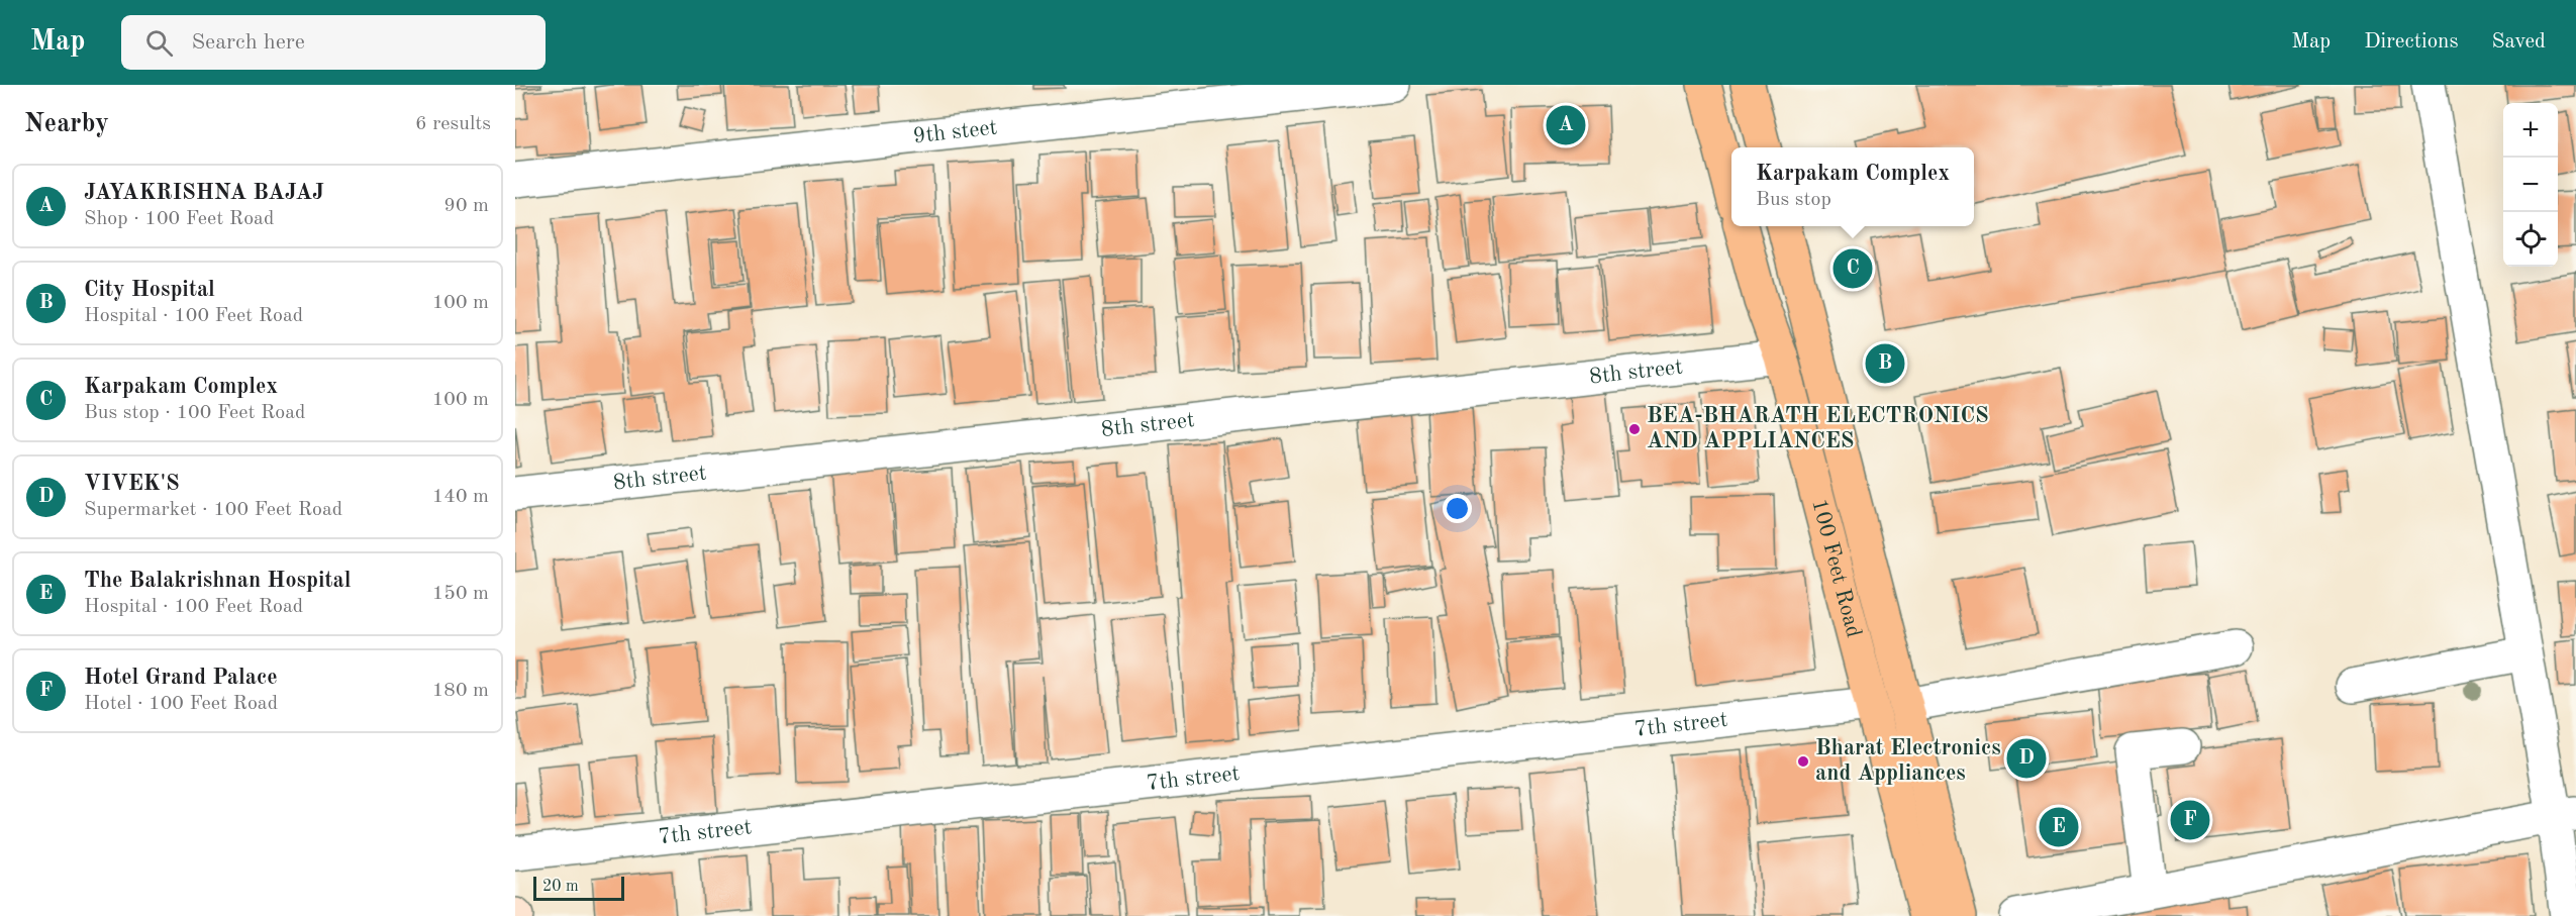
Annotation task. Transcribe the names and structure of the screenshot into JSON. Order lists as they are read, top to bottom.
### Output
{
  "streets": {
    "main road": ["100 Feet Road"],
    "street": ["9th steet", "8th street", "7th street"]
  },
  "crossings": [
    ["8th street", "100 Feet Road"],
    ["100 Feet Road", "7th street"]
  ],
  "places": ["BEA-BHARATH ELECTRONICS AND APPLIANCES", "Bharat Electronics and Appliances"],
  "scale_bar": "20 m",
  "page": {
    "header": "Map",
    "search": "Search here",
    "nav": ["Map", "Directions", "Saved"],
    "heading": ["Nearby", "6 results"],
    "map_buttons": ["+", "−"],
    "pins": [
      "A",
      "C",
      "B",
      "D",
      "F",
      "E"
    ],
    "popup": ["Karpakam Complex", "Bus stop"],
    "list": [
      {
        "mark": "A",
        "name": "JAYAKRISHNA BAJAJ",
        "note": "Shop · 100 Feet Road",
        "value": "90 m"
      },
      {
        "mark": "B",
        "name": "City Hospital",
        "note": "Hospital · 100 Feet Road",
        "value": "100 m"
      },
      {
        "mark": "C",
        "name": "Karpakam Complex",
        "note": "Bus stop · 100 Feet Road",
        "value": "100 m"
      },
      {
        "mark": "D",
        "name": "VIVEK'S",
        "note": "Supermarket · 100 Feet Road",
        "value": "140 m"
      },
      {
        "mark": "E",
        "name": "The Balakrishnan Hospital",
        "note": "Hospital · 100 Feet Road",
        "value": "150 m"
      },
      {
        "mark": "F",
        "name": "Hotel Grand Palace",
        "note": "Hotel · 100 Feet Road",
        "value": "180 m"
      }
    ],
    "scale": "20 m"
  }
}
